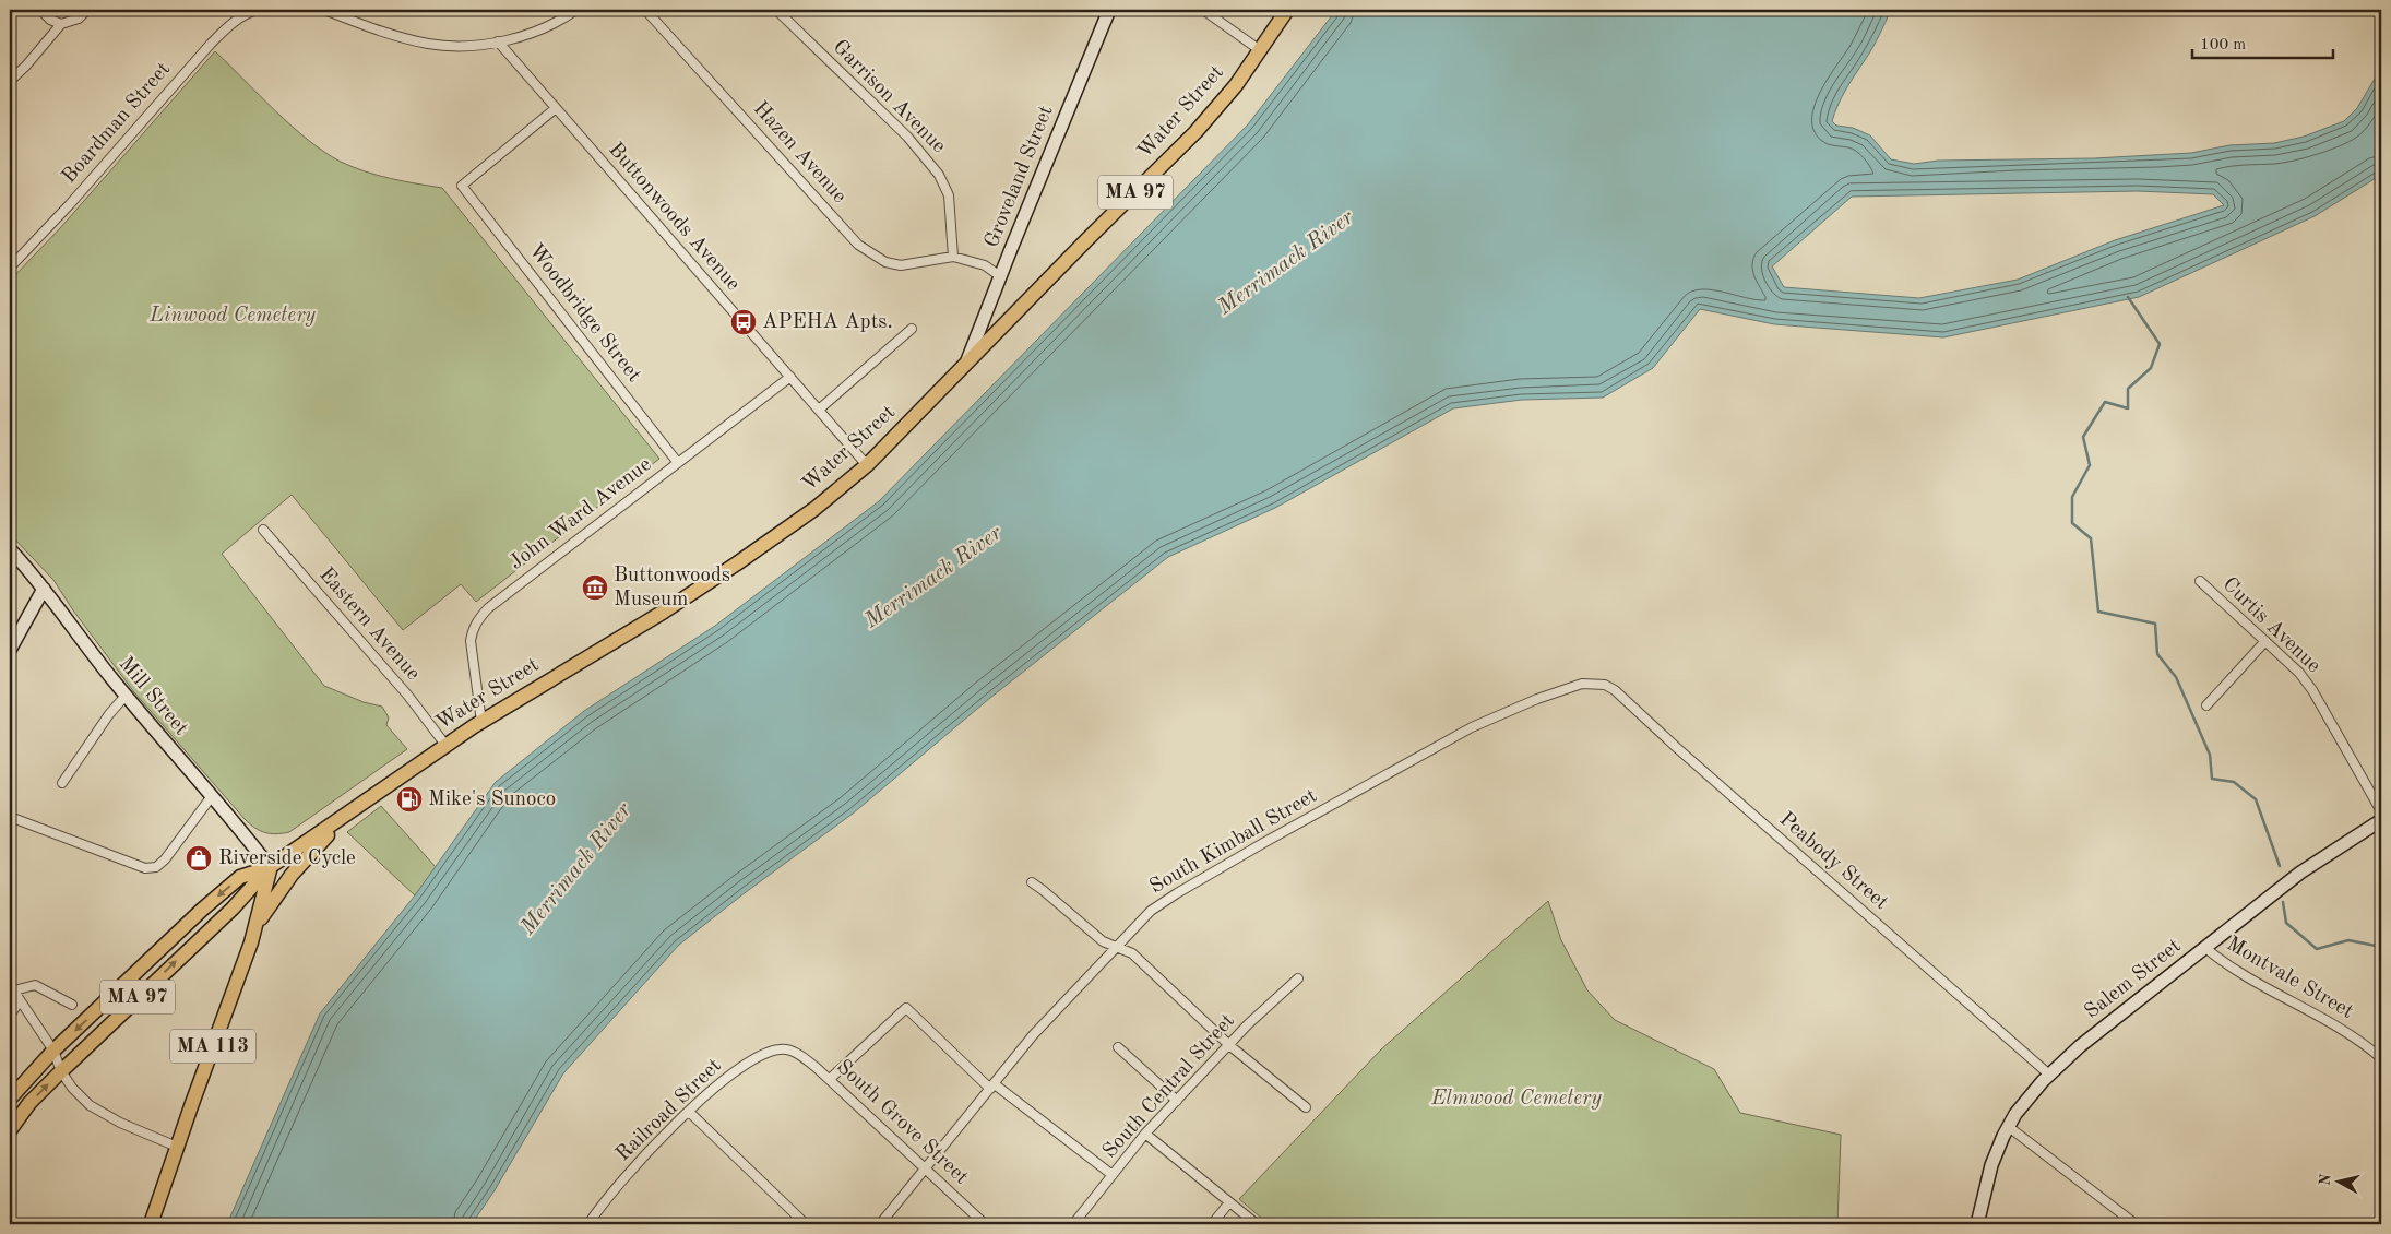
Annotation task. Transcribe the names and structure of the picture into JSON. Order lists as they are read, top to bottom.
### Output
{
  "streets": {
    "main road": [
      "Water Street",
      "Groveland Street",
      "MA 97",
      "Mill Street",
      "Salem Street",
      "MA 113"
    ],
    "street": [
      "Garrison Avenue",
      "Boardman Street",
      "Hazen Avenue",
      "Buttonwoods Avenue",
      "Woodbridge Street",
      "John Ward Avenue",
      "Eastern Avenue",
      "Curtis Avenue",
      "South Kimball Street",
      "Peabody Street",
      "Montvale Street",
      "South Central Street",
      "Railroad Street",
      "South Grove Street"
    ]
  },
  "crossings": [
    ["Garrison Avenue", "Hazen Avenue"],
    ["Water Street", "Groveland Street"],
    ["Water Street", "MA 97"],
    ["Water Street", "Buttonwoods Avenue"],
    ["Water Street", "John Ward Avenue"],
    ["Water Street", "Eastern Avenue"],
    ["Water Street", "Mill Street"],
    ["MA 97", "Mill Street"],
    ["Buttonwoods Avenue", "Woodbridge Street"],
    ["Buttonwoods Avenue", "John Ward Avenue"],
    ["Woodbridge Street", "John Ward Avenue"],
    ["South Kimball Street", "Peabody Street"],
    ["South Kimball Street", "South Grove Street"],
    ["Peabody Street", "Salem Street"],
    ["Montvale Street", "Salem Street"],
    ["Railroad Street", "South Grove Street"]
  ],
  "water": ["Merrimack River"],
  "parks": ["Linwood Cemetery", "Elmwood Cemetery"],
  "places": {
    "bus stop": ["APEHA Apts."],
    "museum": ["Buttonwoods Museum"],
    "fuel station": ["Mike's Sunoco"],
    "shop": ["Riverside Cycle"]
  },
  "scale_bar": "100 m",
  "north": "left"
}
